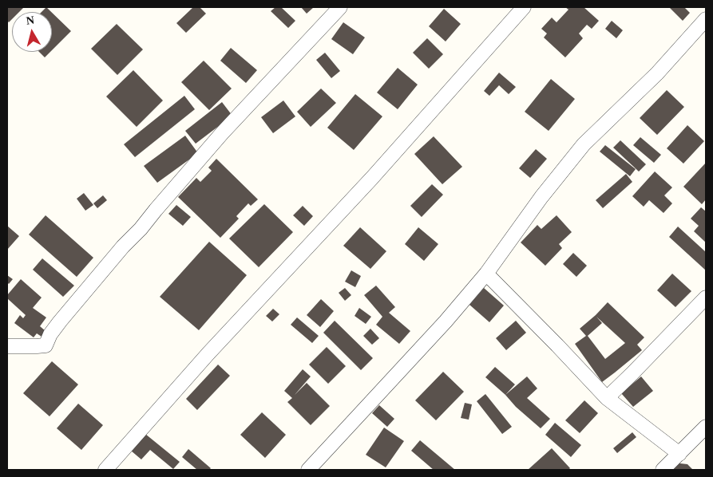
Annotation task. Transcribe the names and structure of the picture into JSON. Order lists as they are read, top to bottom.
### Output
{
  "north": "top"
}
